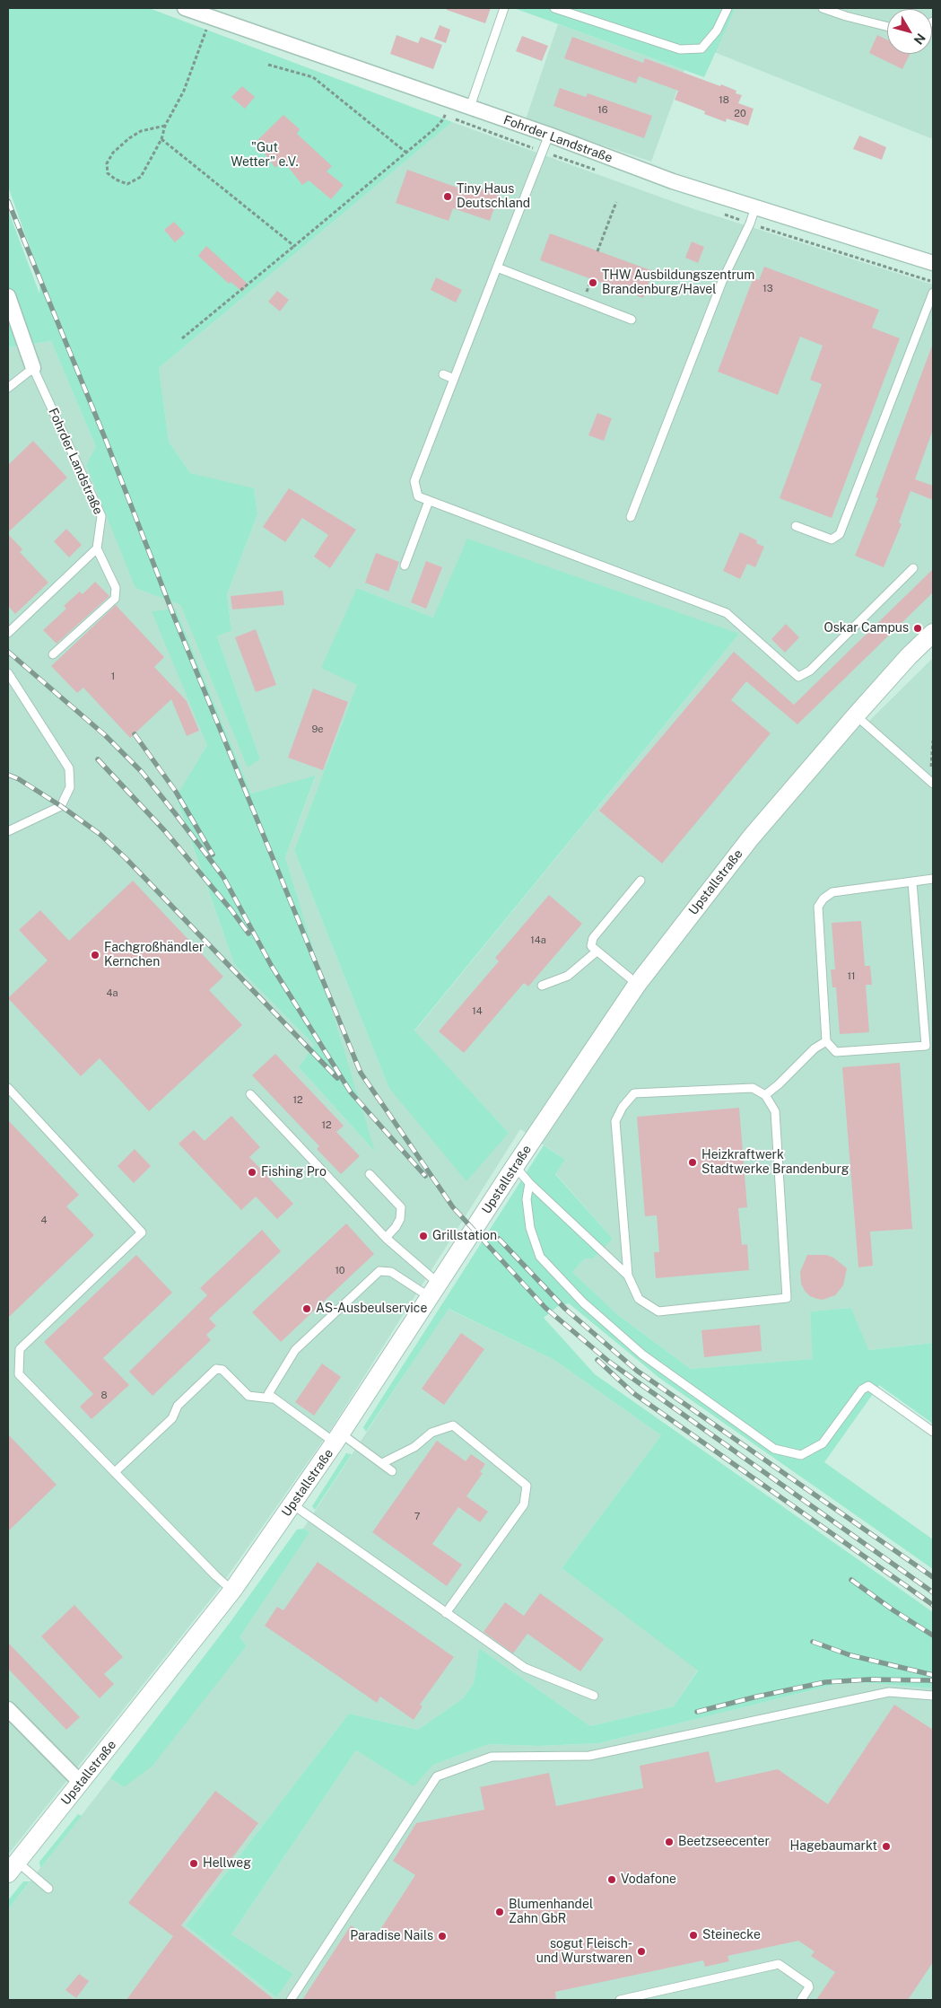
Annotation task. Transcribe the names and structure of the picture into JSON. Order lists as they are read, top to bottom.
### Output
{
  "streets": {
    "street": ["Fohrder Landstraße", "Upstallstraße"]
  },
  "parks": ["\"Gut Wetter\" e.V."],
  "places": [
    "Tiny Haus Deutschland",
    "THW Ausbildungszentrum Brandenburg/Havel",
    "Oskar Campus",
    "Fachgroßhändler Kernchen",
    "Heizkraftwerk Stadtwerke Brandenburg",
    "Fishing Pro",
    "Grillstation",
    "AS-Ausbeulservice",
    "Beetzseecenter",
    "Hagebaumarkt",
    "Hellweg",
    "Vodafone",
    "Blumenhandel Zahn GbR",
    "Steinecke",
    "Paradise Nails",
    "sogut Fleisch- und Wurstwaren"
  ],
  "house_numbers": [
    "18",
    "16",
    "20",
    "13",
    "1",
    "9e",
    "14a",
    "11",
    "4a",
    "14",
    "12",
    "12",
    "4",
    "10",
    "8",
    "7"
  ],
  "north": "bottom right"
}
